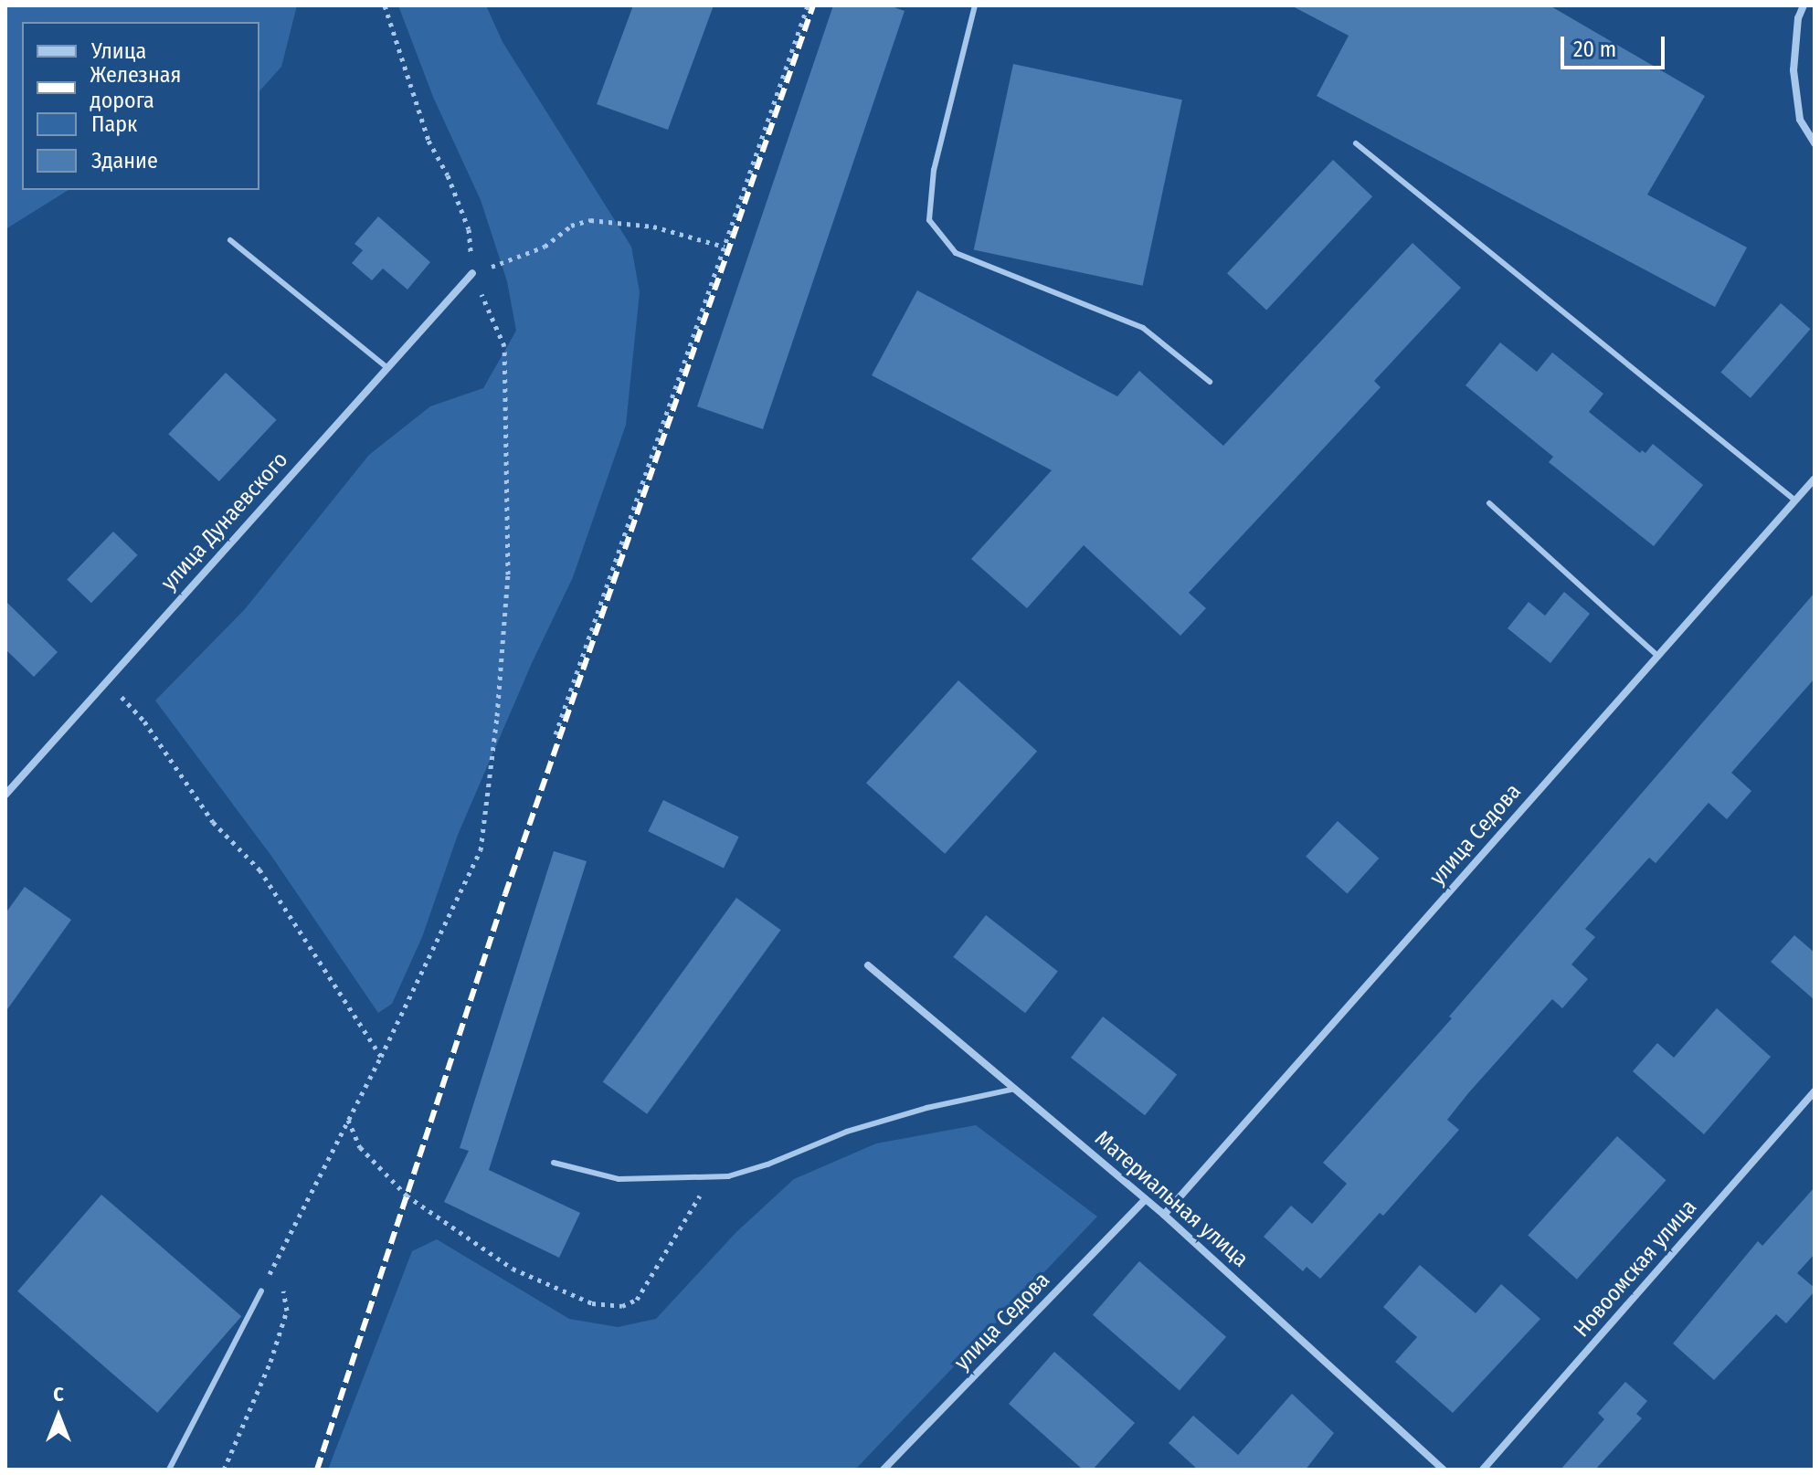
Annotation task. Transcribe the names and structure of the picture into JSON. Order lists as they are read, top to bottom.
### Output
{
  "streets": {
    "street": [
      "улица Дунаевского",
      "улица Седова",
      "Материальная улица",
      "Новоомская улица"
    ]
  },
  "crossings": [
    ["улица Седова", "Материальная улица"]
  ],
  "legend": [
    "Улица",
    "Железная дорога",
    "Парк",
    "Здание"
  ],
  "scale_bar": "20 m",
  "north": "top"
}
